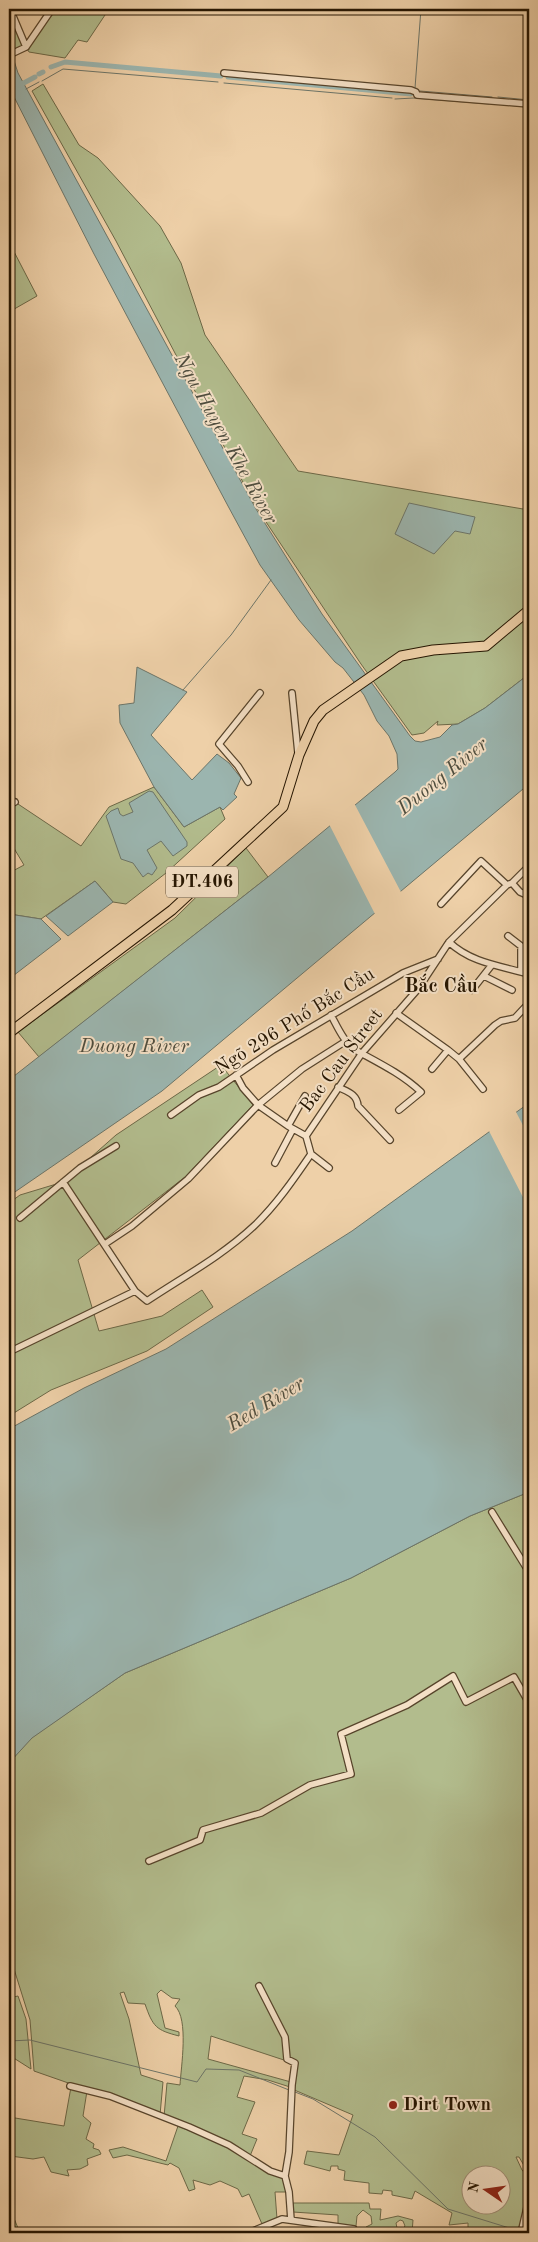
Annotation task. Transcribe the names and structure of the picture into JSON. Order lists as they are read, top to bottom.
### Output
{
  "streets": {
    "main road": ["ĐT.406"],
    "street": ["Ngõ 296 Phố Bắc Cầu", "Bac Cau Street"]
  },
  "crossings": [
    ["Ngõ 296 Phố Bắc Cầu", "Bac Cau Street"]
  ],
  "districts": ["Bắc Cầu"],
  "water": ["Ngu Huyen Khe River", "Duong River", "Red River"],
  "places": ["Dirt Town"],
  "north": "left"
}
